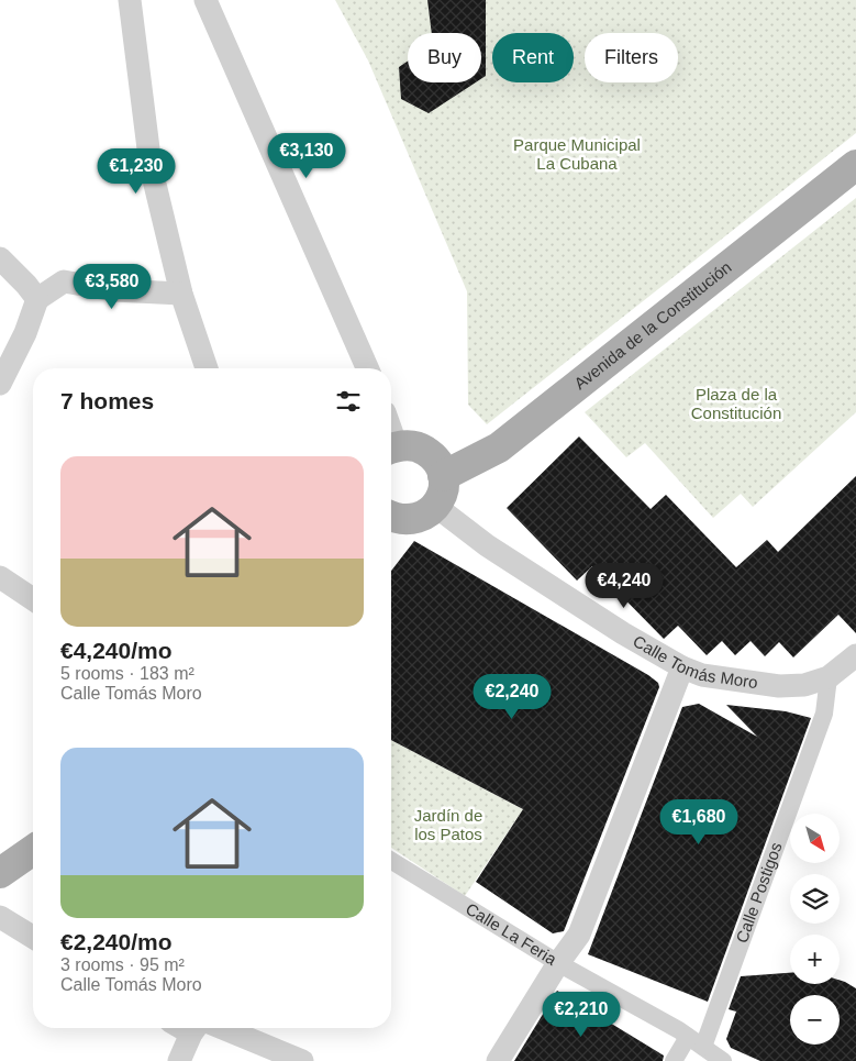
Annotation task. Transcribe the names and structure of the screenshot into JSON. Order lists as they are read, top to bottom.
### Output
{
  "streets": {
    "main road": ["Avenida de la Constitución"],
    "street": ["Calle Tomás Moro", "Calle Postigos", "Calle La Feria"]
  },
  "crossings": [
    ["Calle Tomás Moro", "Calle Postigos"],
    ["Calle Postigos", "Calle La Feria"]
  ],
  "parks": ["Parque Municipal La Cubana", "Plaza de la Constitución", "Jardín de los Patos"],
  "north": "bottom right",
  "page": {
    "chip": ["Buy", "Rent", "Filters"],
    "price": [
      "€3,130",
      "€1,230",
      "€3,580",
      "€4,240",
      "€2,240",
      "€1,680",
      "€2,210"
    ],
    "heading": "7 homes",
    "list": [
      {
        "name": "€4,240/mo",
        "note": "5 rooms · 183 m² · Calle Tomás Moro"
      },
      {
        "name": "€2,240/mo",
        "note": "3 rooms · 95 m² · Calle Tomás Moro"
      }
    ],
    "map_buttons": ["+", "−"]
  }
}
